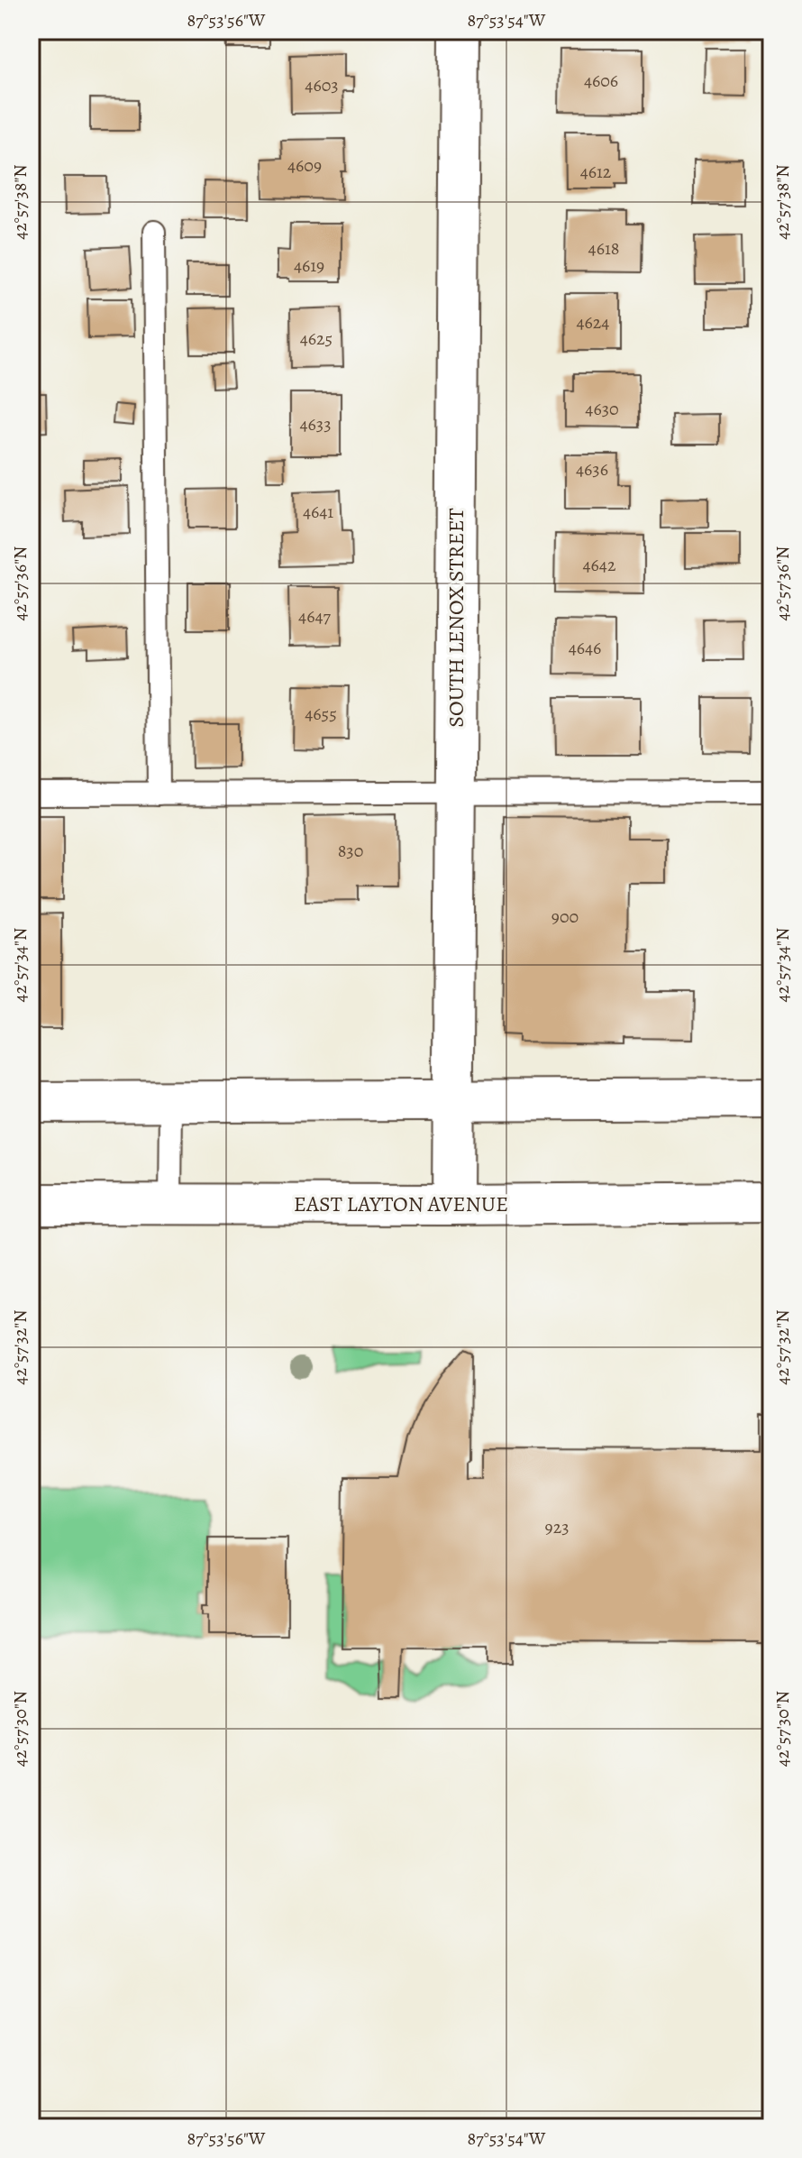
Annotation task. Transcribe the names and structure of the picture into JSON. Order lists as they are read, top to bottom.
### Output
{
  "streets": {
    "main road": ["SOUTH LENOX STREET", "EAST LAYTON AVENUE"]
  },
  "crossings": [
    ["SOUTH LENOX STREET", "EAST LAYTON AVENUE"]
  ],
  "house_numbers": [
    "4606",
    "4603",
    "4609",
    "4612",
    "4618",
    "4619",
    "4624",
    "4625",
    "4630",
    "4633",
    "4636",
    "4641",
    "4642",
    "4647",
    "4646",
    "4655",
    "830",
    "900",
    "923"
  ],
  "coordinates": [
    "87°53'56\"W",
    "87°53'54\"W",
    "42°57'38\"N",
    "42°57'36\"N",
    "42°57'34\"N",
    "42°57'32\"N",
    "42°57'30\"N"
  ]
}
